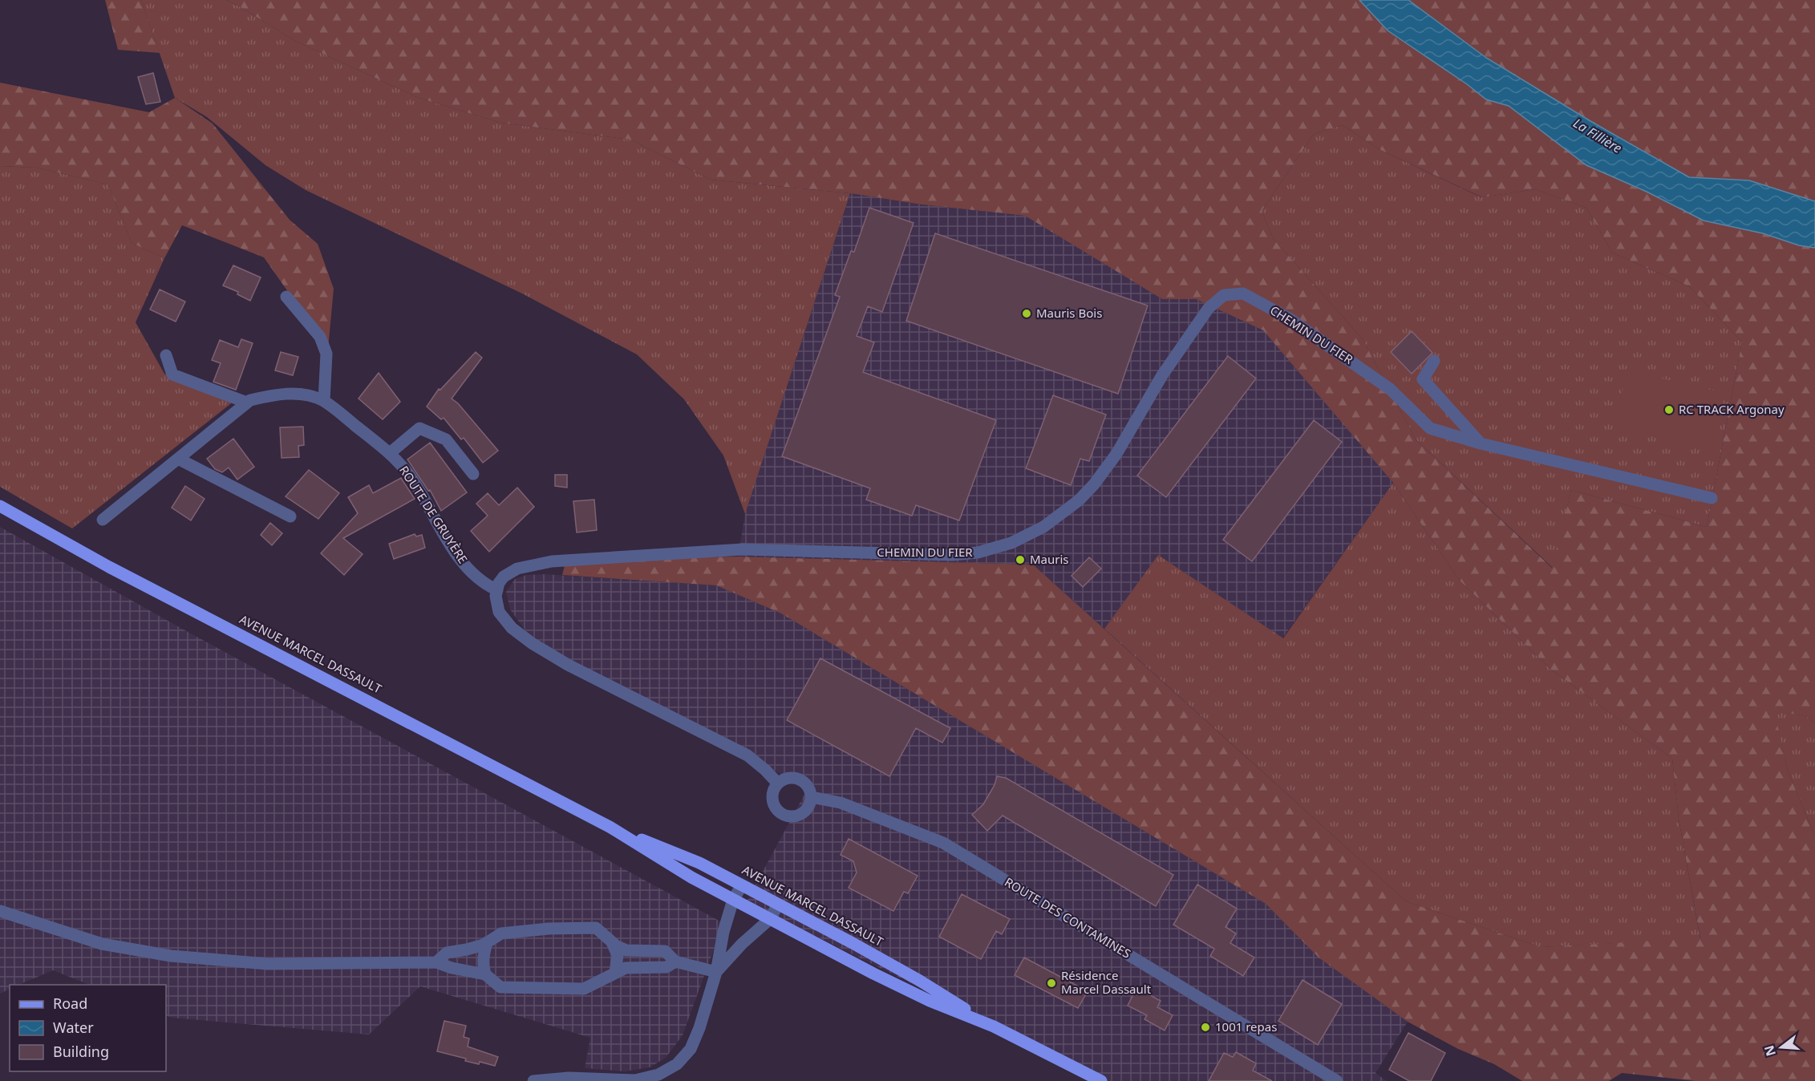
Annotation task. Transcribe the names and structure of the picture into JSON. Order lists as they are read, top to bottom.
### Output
{
  "streets": {
    "main road": ["AVENUE MARCEL DASSAULT"],
    "street": ["CHEMIN DU FIER", "ROUTE DE GRUYÈRE", "ROUTE DES CONTAMINES"]
  },
  "crossings": [
    ["CHEMIN DU FIER", "ROUTE DE GRUYÈRE"]
  ],
  "water": ["La Fillière"],
  "places": [
    "Mauris Bois",
    "RC TRACK Argonay",
    "Mauris",
    "Résidence Marcel Dassault",
    "1001 repas"
  ],
  "legend": ["Road", "Water", "Building"],
  "north": "left"
}
